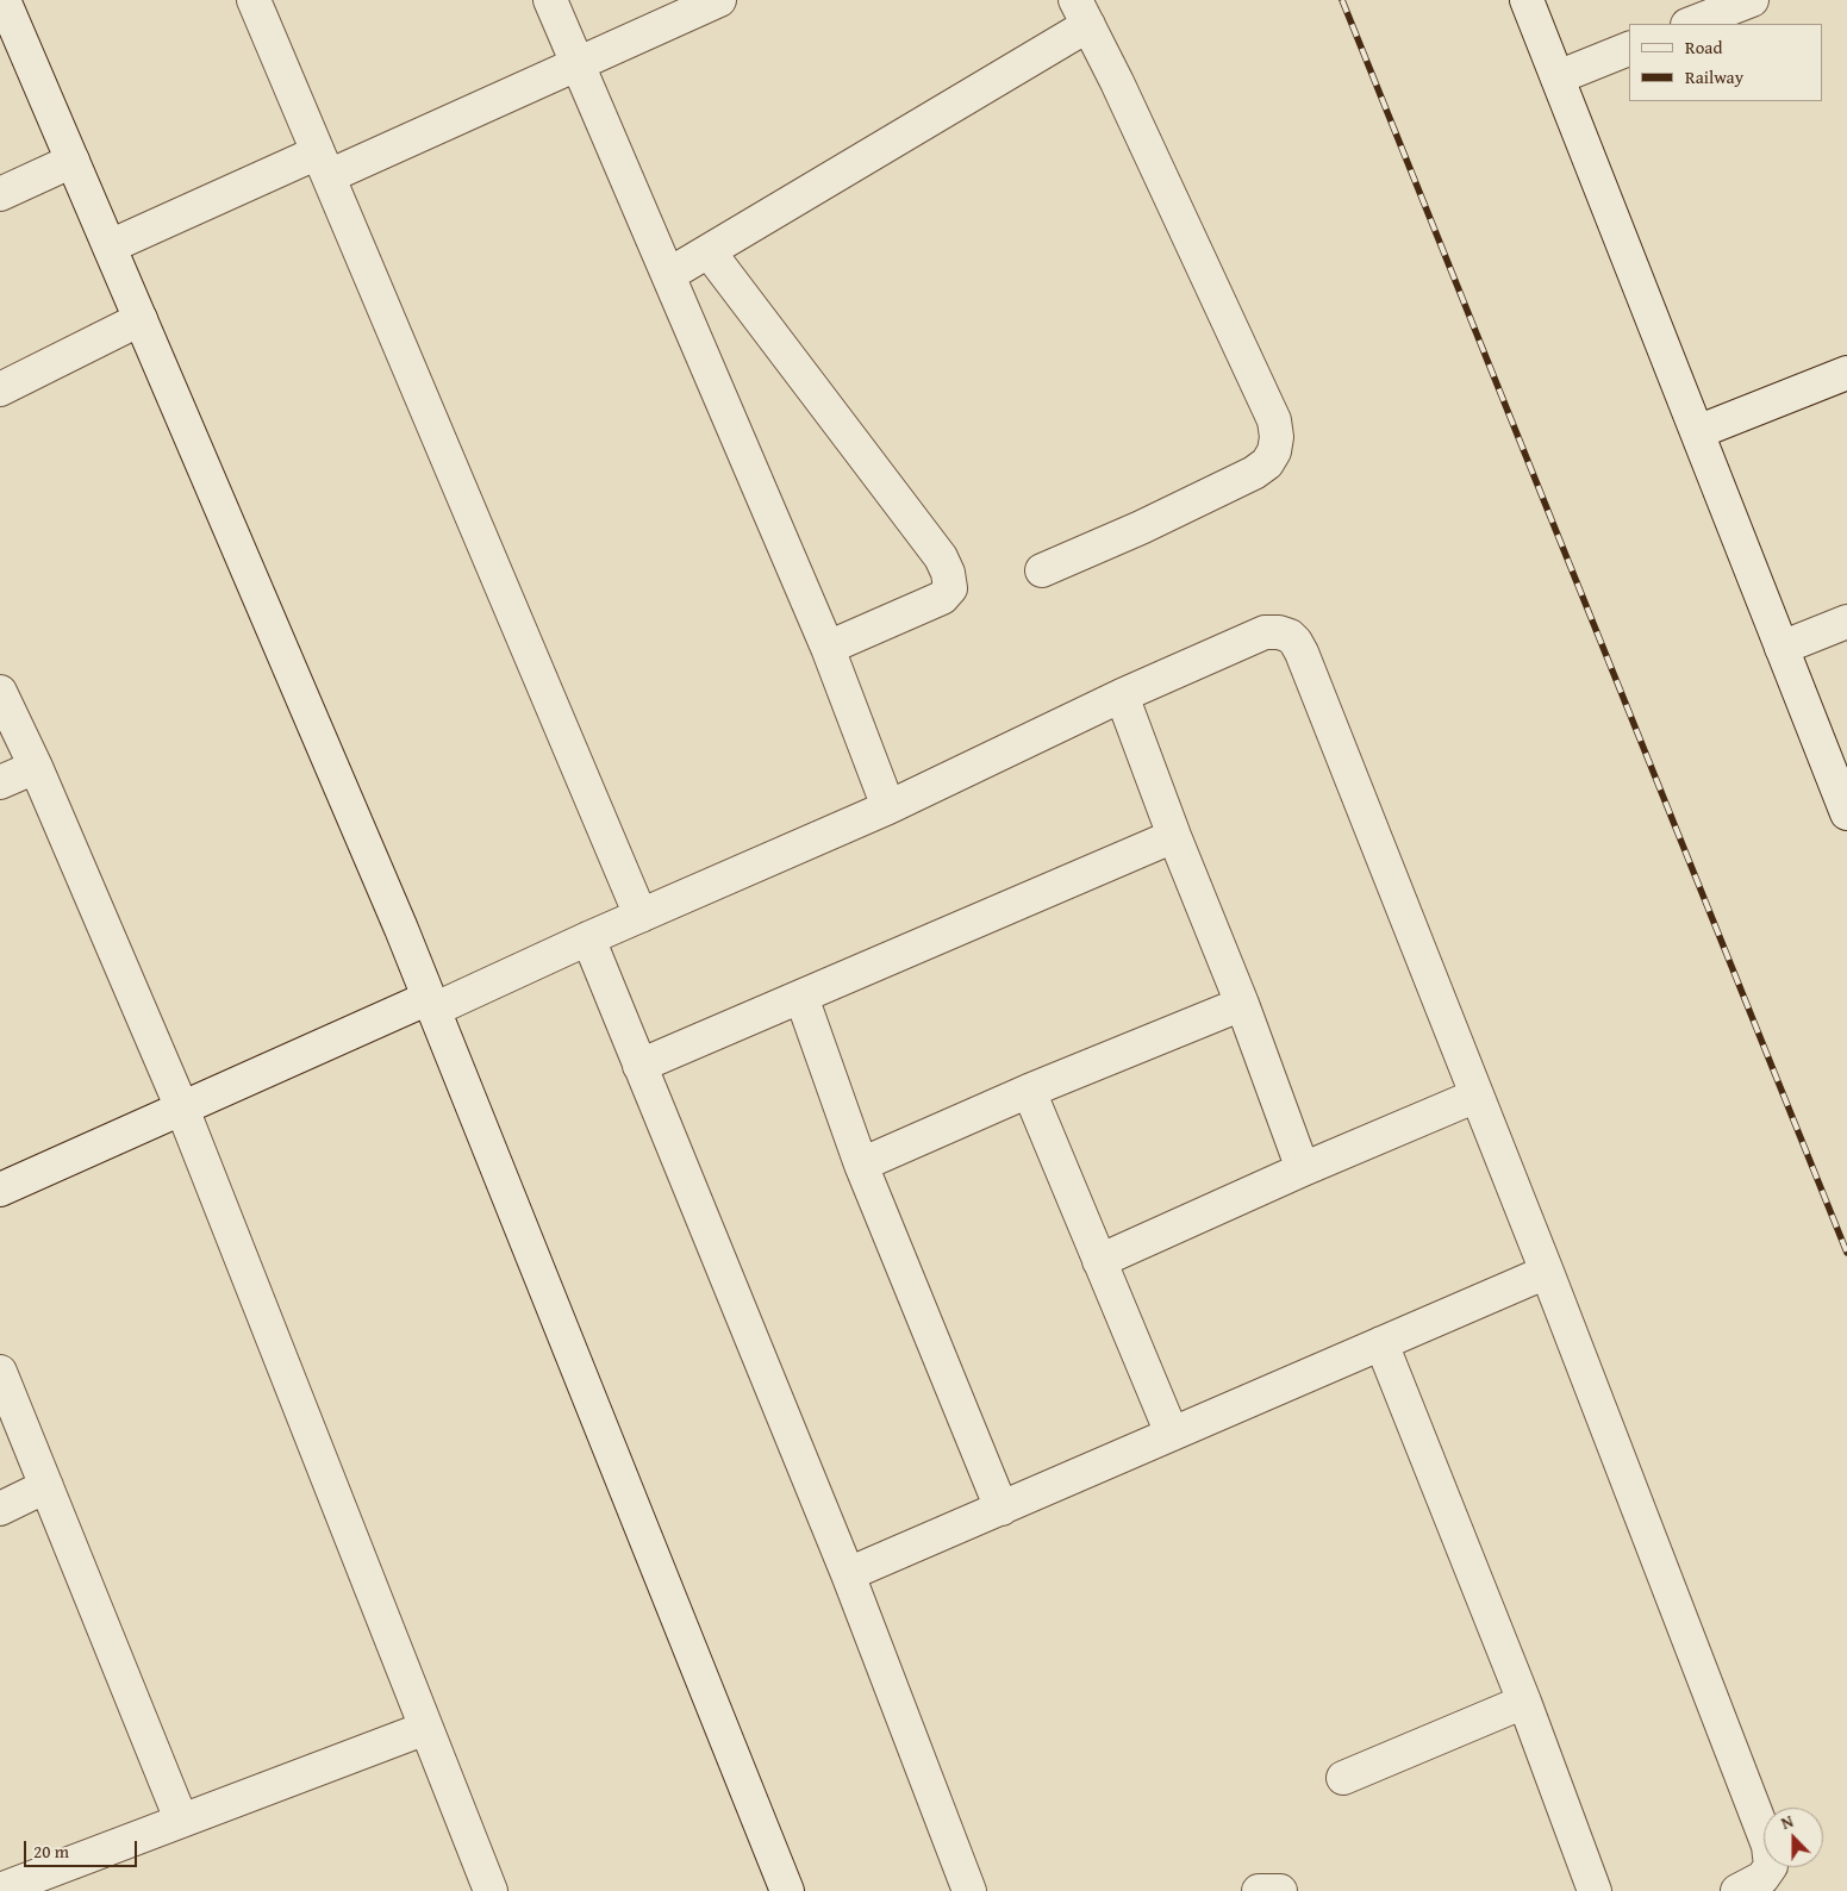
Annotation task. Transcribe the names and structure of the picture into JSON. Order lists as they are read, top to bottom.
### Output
{
  "legend": ["Road", "Railway"],
  "scale_bar": "20 m",
  "north": "top"
}
